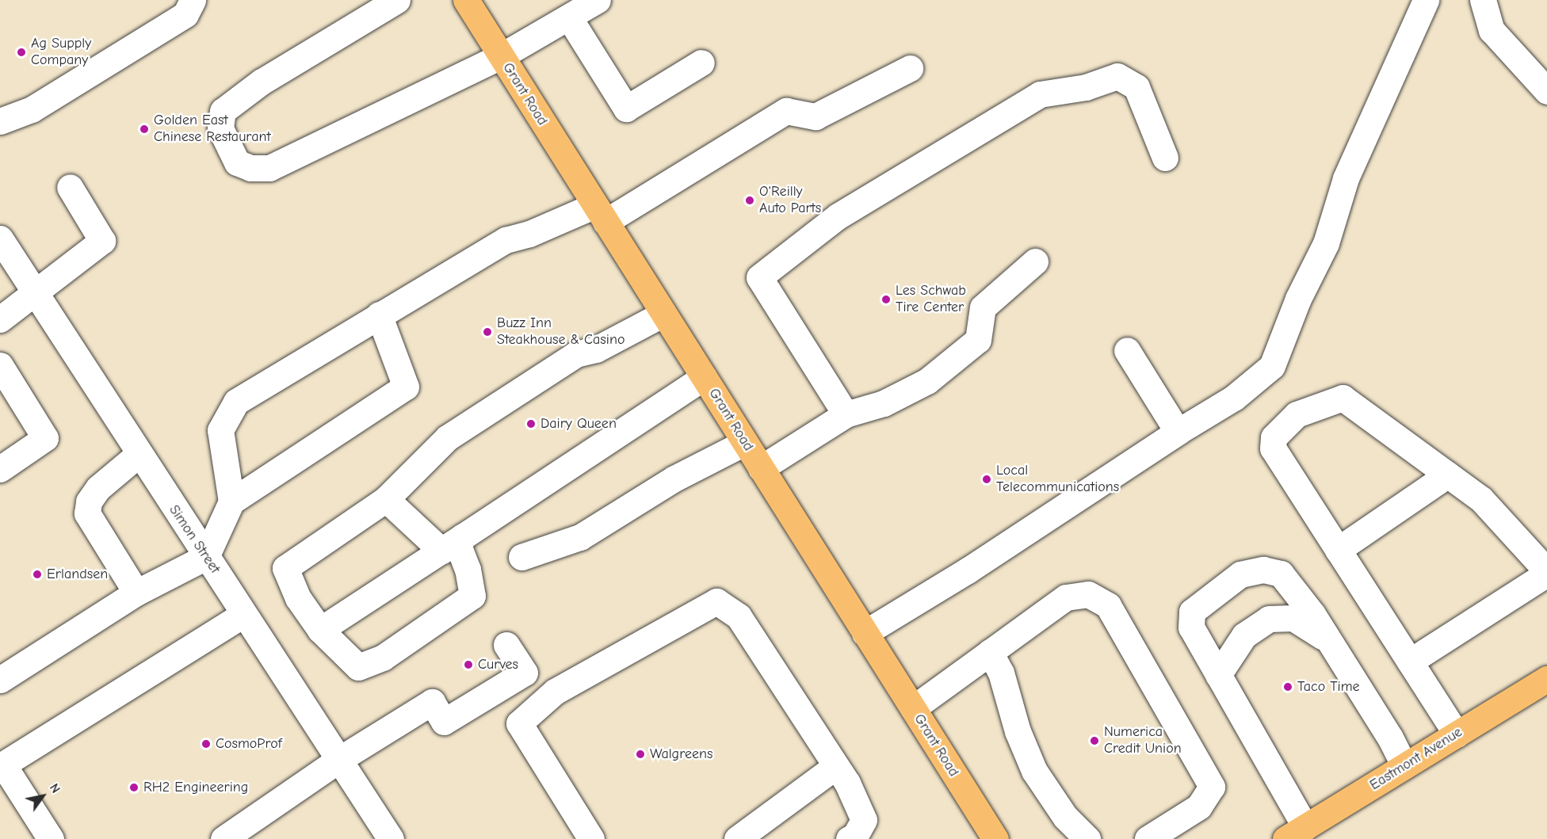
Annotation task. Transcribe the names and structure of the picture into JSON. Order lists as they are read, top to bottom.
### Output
{
  "streets": {
    "main road": ["Grant Road", "Eastmont Avenue"],
    "street": ["Simon Street"]
  },
  "places": [
    "Ag Supply Company",
    "Golden East Chinese Restaurant",
    "O'Reilly Auto Parts",
    "Les Schwab Tire Center",
    "Buzz Inn Steakhouse & Casino",
    "Dairy Queen",
    "Local Telecommunications",
    "Erlandsen",
    "Curves",
    "Taco Time",
    "Numerica Credit Union",
    "CosmoProf",
    "Walgreens",
    "RH2 Engineering"
  ],
  "north": "top right"
}
